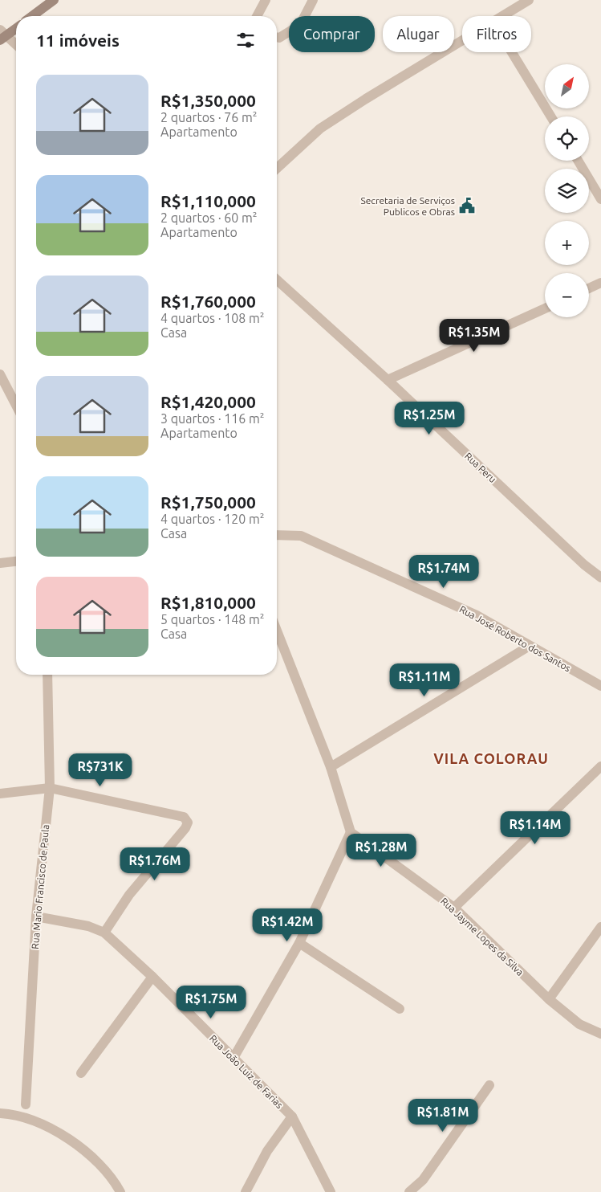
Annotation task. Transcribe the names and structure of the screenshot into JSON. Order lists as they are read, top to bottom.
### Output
{
  "streets": {
    "street": [
      "Rua Peru",
      "Rua José Roberto dos Santos",
      "Rua Mario Francisco de Paula",
      "Rua Jayme Lopes da Silva",
      "Rua João Luiz de Farias"
    ]
  },
  "crossings": [
    ["Rua Mario Francisco de Paula", "Rua João Luiz de Farias"]
  ],
  "districts": ["VILA COLORAU"],
  "places": {
    "public building": ["Secretaria de Serviços Publicos e Obras"]
  },
  "north": "top right",
  "page": {
    "chip": ["Comprar", "Alugar", "Filtros"],
    "heading": "11 imóveis",
    "map_buttons": ["+", "−"],
    "list": [
      {
        "name": "R$1,350,000",
        "note": "2 quartos · 76 m² · Apartamento"
      },
      {
        "name": "R$1,110,000",
        "note": "2 quartos · 60 m² · Apartamento"
      },
      {
        "name": "R$1,760,000",
        "note": "4 quartos · 108 m² · Casa"
      },
      {
        "name": "R$1,420,000",
        "note": "3 quartos · 116 m² · Apartamento"
      },
      {
        "name": "R$1,750,000",
        "note": "4 quartos · 120 m² · Casa"
      },
      {
        "name": "R$1,810,000",
        "note": "5 quartos · 148 m² · Casa"
      }
    ],
    "price": [
      "R$1.35M",
      "R$1.25M",
      "R$1.74M",
      "R$1.11M",
      "R$731K",
      "R$1.14M",
      "R$1.28M",
      "R$1.76M",
      "R$1.42M",
      "R$1.75M",
      "R$1.81M"
    ]
  }
}
